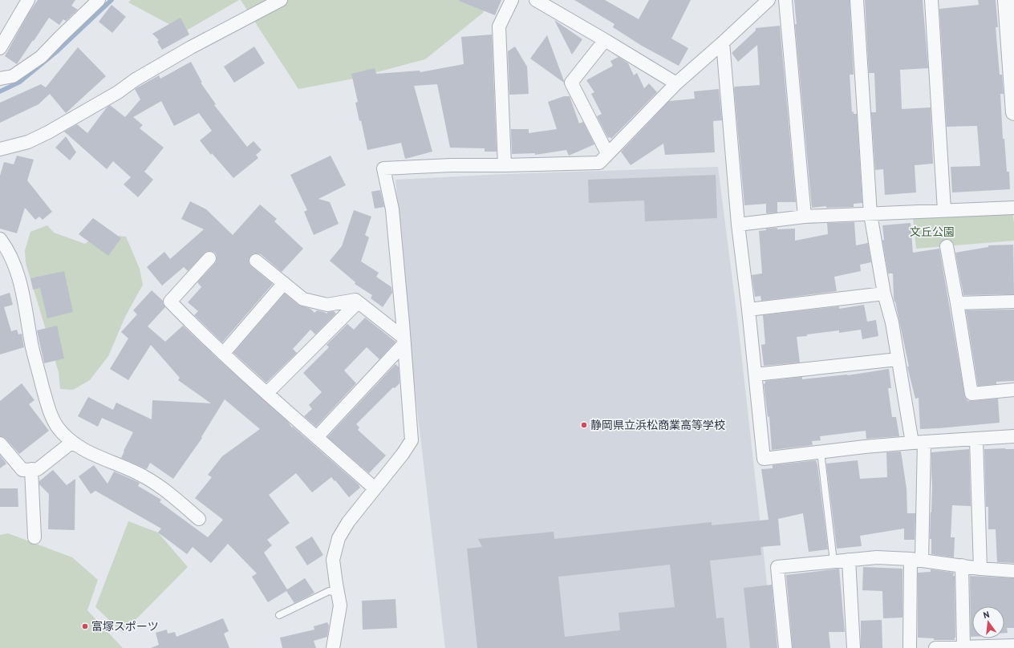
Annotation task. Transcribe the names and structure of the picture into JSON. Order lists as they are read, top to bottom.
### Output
{
  "parks": ["文丘公園"],
  "places": ["静岡県立浜松商業高等学校", "富塚スポーツ"],
  "north": "top"
}
